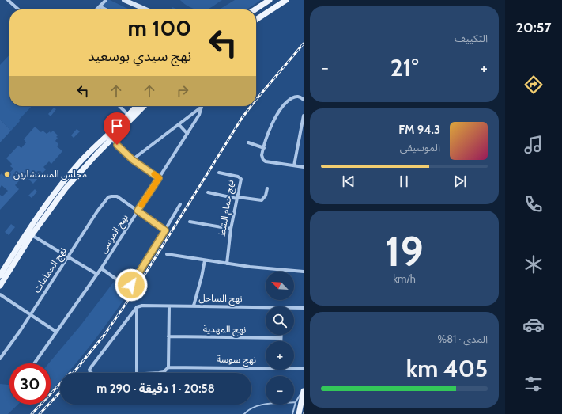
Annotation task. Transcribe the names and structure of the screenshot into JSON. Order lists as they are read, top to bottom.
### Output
{
  "streets": {
    "street": [
      "نهج حمام الشط",
      "نهج المرسى",
      "نهج الحمامات",
      "نهج الساحل",
      "نهج المهدية",
      "نهج سوسة"
    ]
  },
  "crossings": [
    ["نهج المرسى", "نهج الحمامات"]
  ],
  "places": ["مجلس المستشارين"],
  "north": "top left",
  "page": {
    "tabs": "20:57",
    "tile": [
      "التكييف",
      ["19", "km/h"],
      ["المدى · 81%", "405 km"]
    ],
    "turn": ["100 m", "نهج سيدي بوسعيد"],
    "heat": ["−", "21°", "+"],
    "song": ["94.3 FM", "الموسيقى"],
    "map_buttons": ["+", "−"],
    "limit": "30",
    "trip": "20:58 · 1 دقيقة · 290 m"
  }
}
